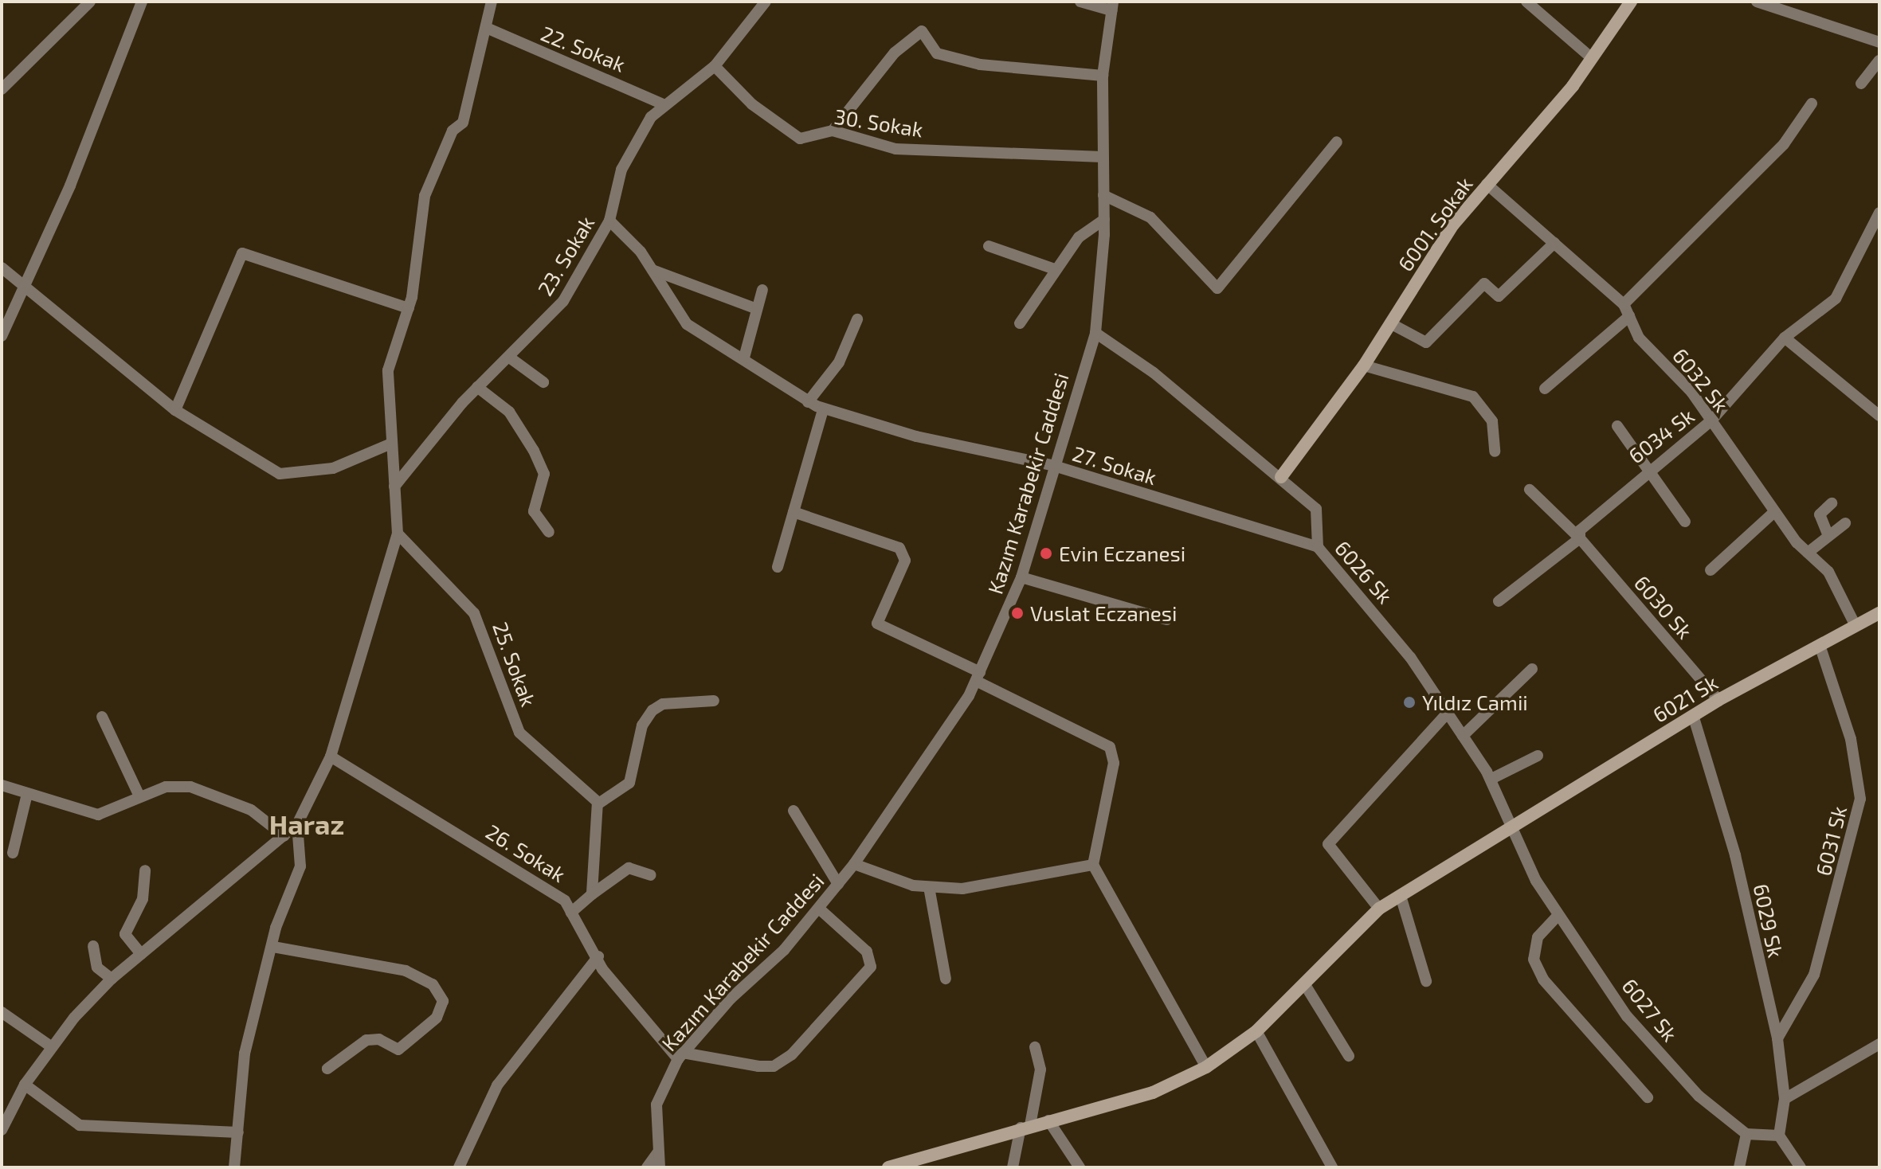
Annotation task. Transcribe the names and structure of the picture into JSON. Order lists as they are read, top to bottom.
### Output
{
  "streets": {
    "street": [
      "22. Sokak",
      "30. Sokak",
      "6001. Sokak",
      "23. Sokak",
      "6032 Sk",
      "6034 Sk",
      "27. Sokak",
      "Kazım Karabekir Caddesi",
      "6026 Sk",
      "6030 Sk",
      "25. Sokak",
      "6021 Sk",
      "6031 Sk",
      "26. Sokak",
      "6029 Sk",
      "6027 Sk"
    ]
  },
  "crossings": [
    ["22. Sokak", "23. Sokak"],
    ["30. Sokak", "23. Sokak"],
    ["30. Sokak", "Kazım Karabekir Caddesi"],
    ["6001. Sokak", "6032 Sk"],
    ["6001. Sokak", "6026 Sk"],
    ["23. Sokak", "27. Sokak"],
    ["6032 Sk", "6034 Sk"],
    ["6032 Sk", "6021 Sk"],
    ["6034 Sk", "6030 Sk"],
    ["27. Sokak", "Kazım Karabekir Caddesi"],
    ["27. Sokak", "6026 Sk"],
    ["Kazım Karabekir Caddesi", "6026 Sk"],
    ["Kazım Karabekir Caddesi", "26. Sokak"],
    ["6026 Sk", "6021 Sk"],
    ["6026 Sk", "6027 Sk"],
    ["6030 Sk", "6021 Sk"],
    ["6021 Sk", "6031 Sk"],
    ["6021 Sk", "6029 Sk"],
    ["6021 Sk", "6027 Sk"],
    ["6031 Sk", "6029 Sk"]
  ],
  "districts": ["Haraz"],
  "places": ["Evin Eczanesi", "Vuslat Eczanesi", "Yıldız Camii"]
}
